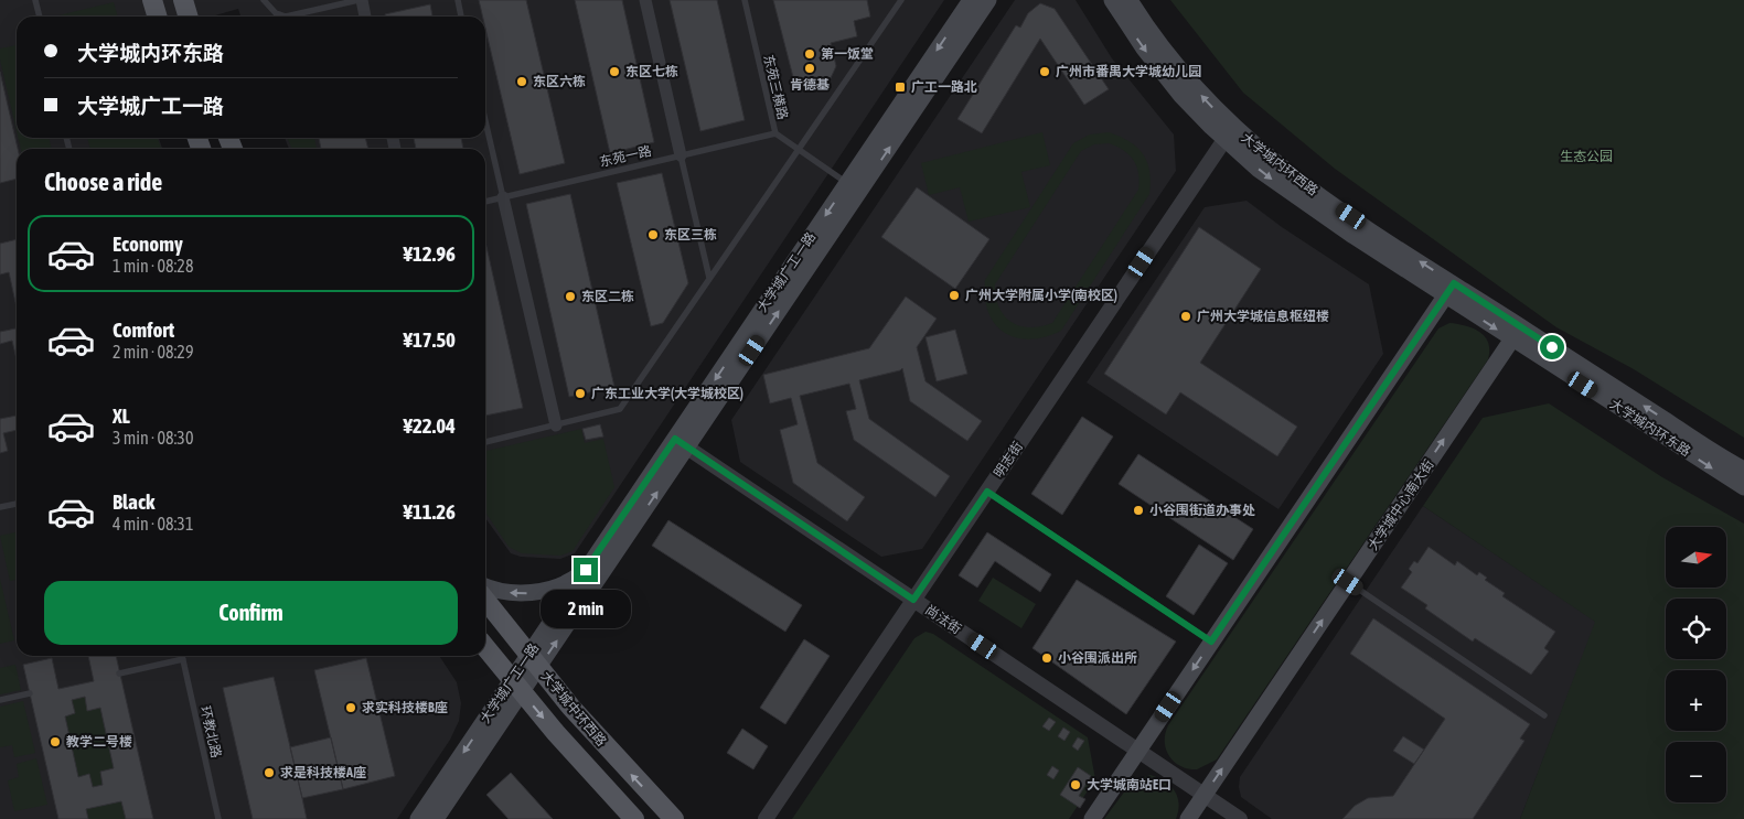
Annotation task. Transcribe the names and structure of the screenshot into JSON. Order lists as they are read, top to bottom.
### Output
{
  "streets": {
    "main road": [
      "大学城内环西路",
      "大学城广工一路",
      "大学城内环东路",
      "大学城中心南大街",
      "大学城中环西路"
    ],
    "street": ["明志街", "尚法街"],
    "lane": ["东苑三横路", "东苑一路", "环教北路"]
  },
  "crossings": [
    ["东苑三横路", "东苑一路"],
    ["大学城内环西路", "大学城内环东路"],
    ["大学城内环西路", "明志街"],
    ["大学城内环西路", "大学城中心南大街"],
    ["大学城广工一路", "尚法街"],
    ["大学城广工一路", "大学城中环西路"],
    ["大学城内环东路", "大学城中心南大街"],
    ["明志街", "尚法街"],
    ["大学城中心南大街", "尚法街"]
  ],
  "parks": ["生态公园"],
  "places": {
    "other": [
      "第一饭堂",
      "肯德基",
      "东区七栋",
      "广州市番禺大学城幼儿园",
      "东区六栋",
      "东区三栋",
      "广州大学附属小学(南校区)",
      "东区二栋",
      "广州大学城信息枢纽楼",
      "广东工业大学(大学城校区)",
      "小谷围街道办事处",
      "小谷围派出所",
      "求实科技楼B座",
      "教学二号楼",
      "求是科技楼A座",
      "大学城南站E口"
    ],
    "transit": ["广工一路北"]
  },
  "north": "right",
  "page": {
    "banner": ["大学城内环东路", "大学城广工一路"],
    "heading": "Choose a ride",
    "list": [
      {
        "name": "Economy",
        "note": "1 min · 08:28",
        "value": "¥12.96"
      },
      {
        "name": "Comfort",
        "note": "2 min · 08:29",
        "value": "¥17.50"
      },
      {
        "name": "XL",
        "note": "3 min · 08:30",
        "value": "¥22.04"
      },
      {
        "name": "Black",
        "note": "4 min · 08:31",
        "value": "¥11.26"
      }
    ],
    "map_buttons": ["+", "−"],
    "buttons": "Confirm",
    "bubble": "2 min"
  }
}
